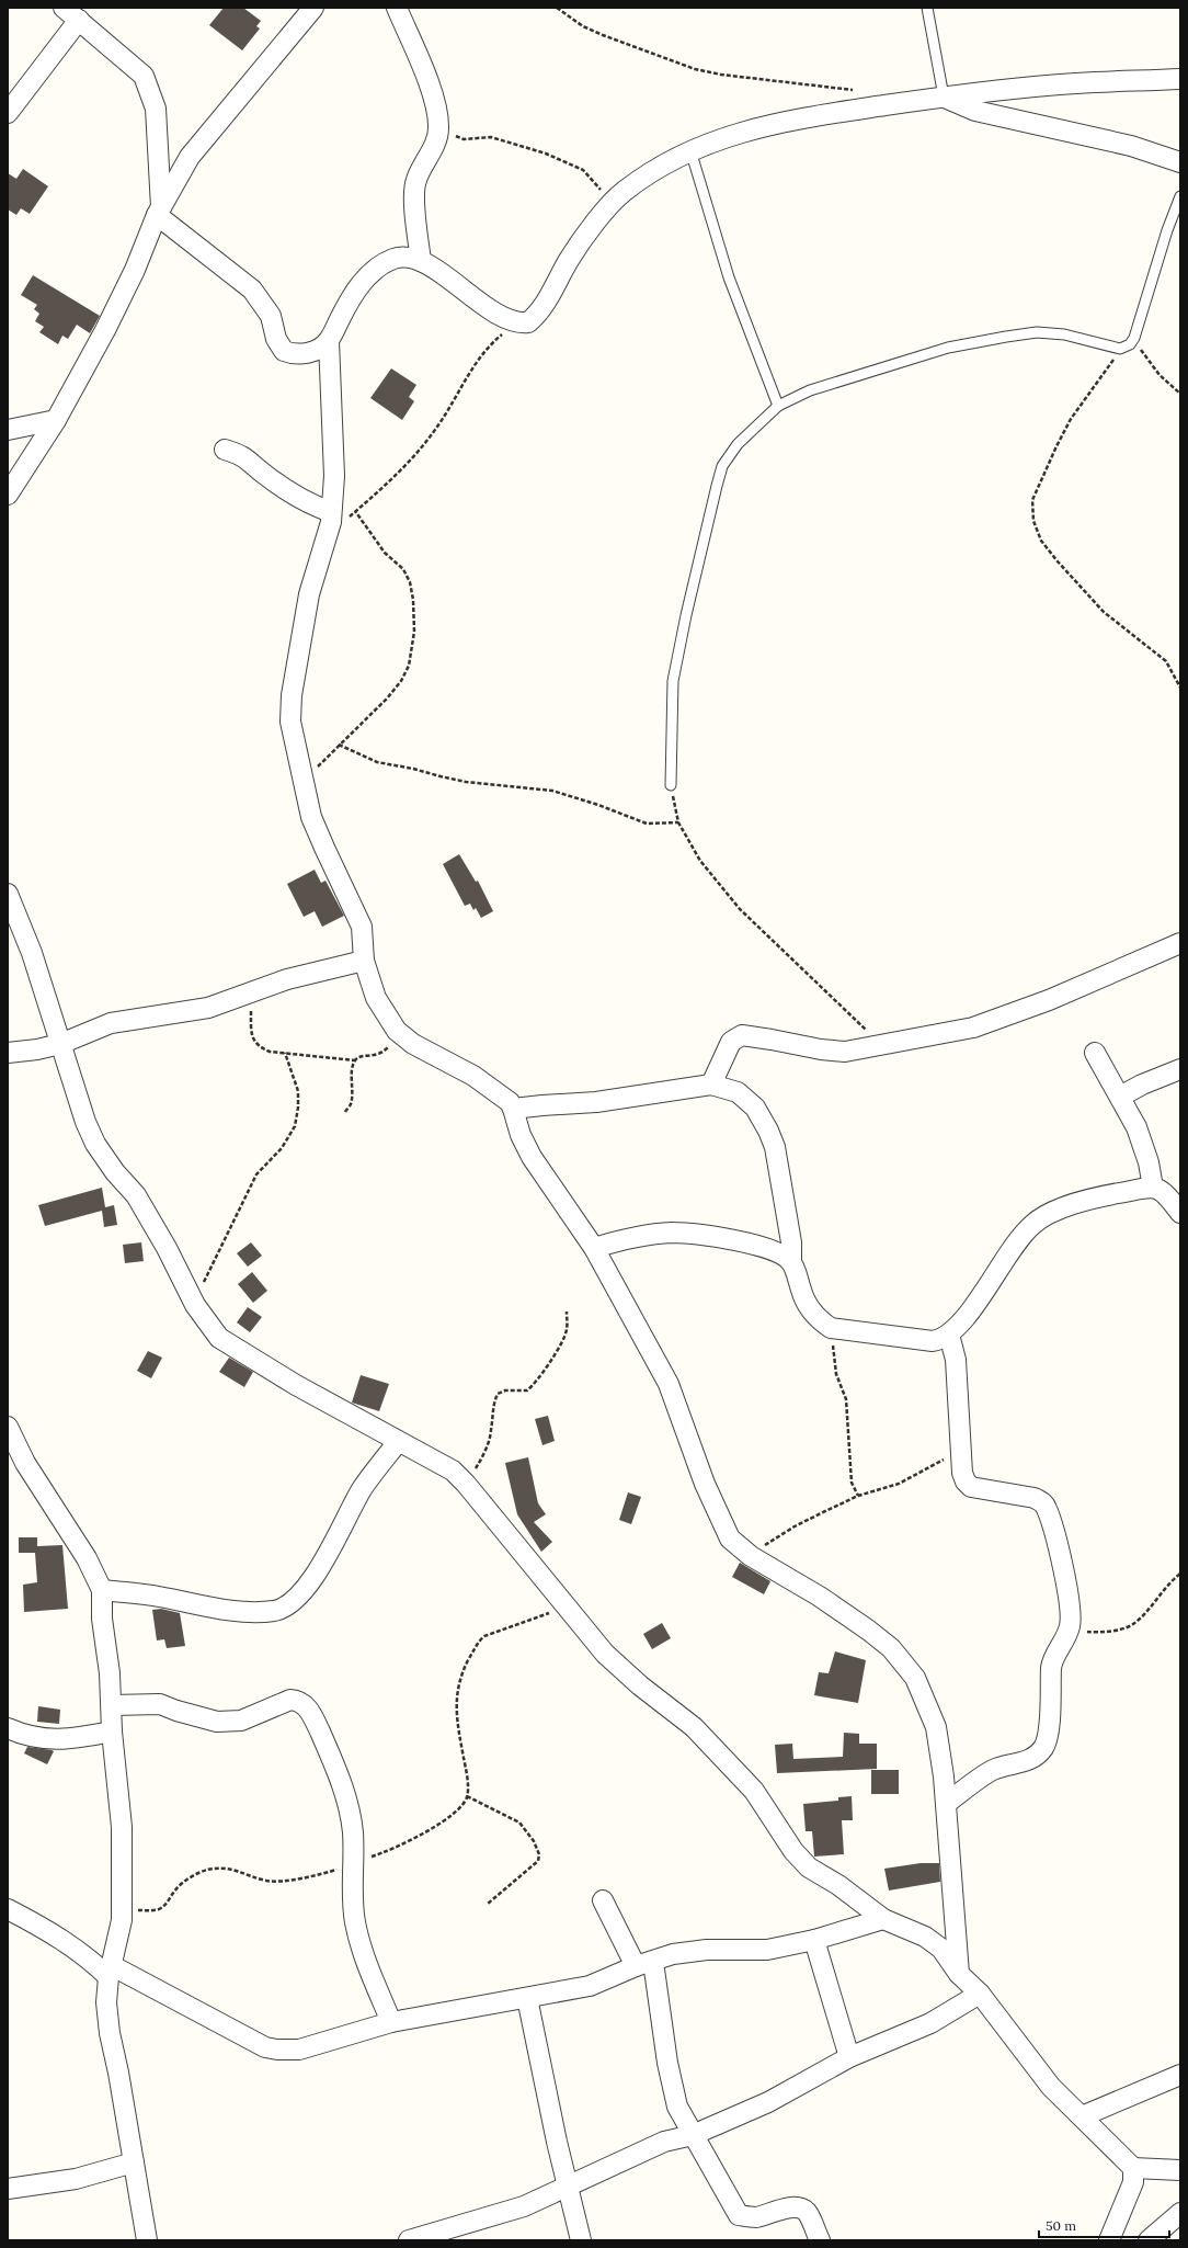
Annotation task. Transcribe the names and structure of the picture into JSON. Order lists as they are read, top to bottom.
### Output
{
  "scale_bar": "50 m"
}
